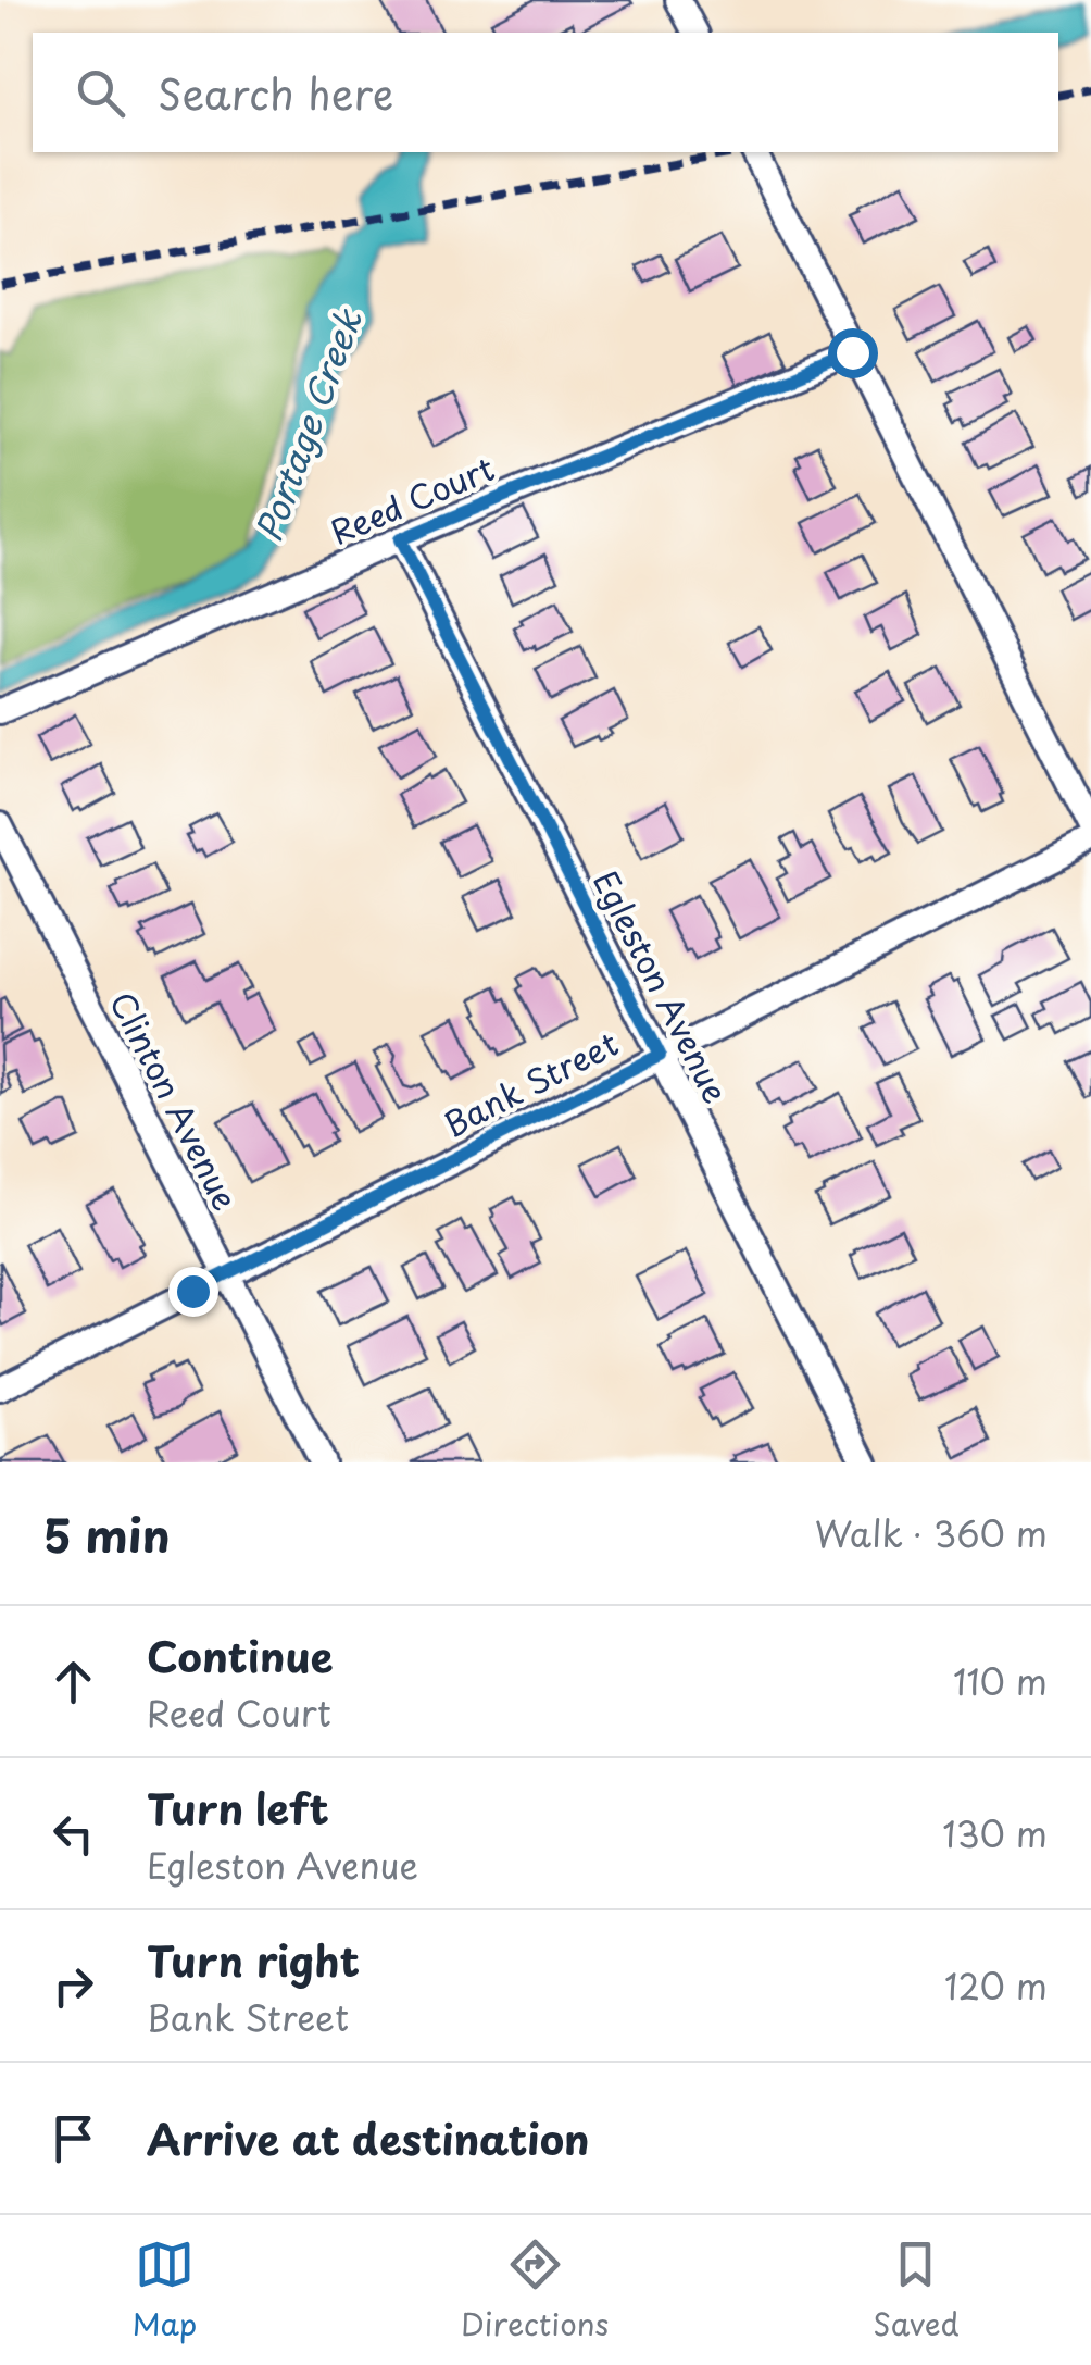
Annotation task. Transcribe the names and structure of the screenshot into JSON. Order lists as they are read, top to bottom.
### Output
{
  "streets": {
    "street": [
      "Reed Court",
      "Egleston Avenue",
      "Bank Street",
      "Clinton Avenue"
    ]
  },
  "crossings": [
    ["Reed Court", "Egleston Avenue"],
    ["Egleston Avenue", "Bank Street"],
    ["Bank Street", "Clinton Avenue"]
  ],
  "water": ["Portage Creek"],
  "page": {
    "search": "Search here",
    "heading": ["5 min", "Walk · 360 m"],
    "list": [
      ["Continue", "Reed Court", "110 m"],
      ["Turn left", "Egleston Avenue", "130 m"],
      ["Turn right", "Bank Street", "120 m"],
      "Arrive at destination"
    ],
    "nav": ["Map", "Directions", "Saved"]
  }
}
